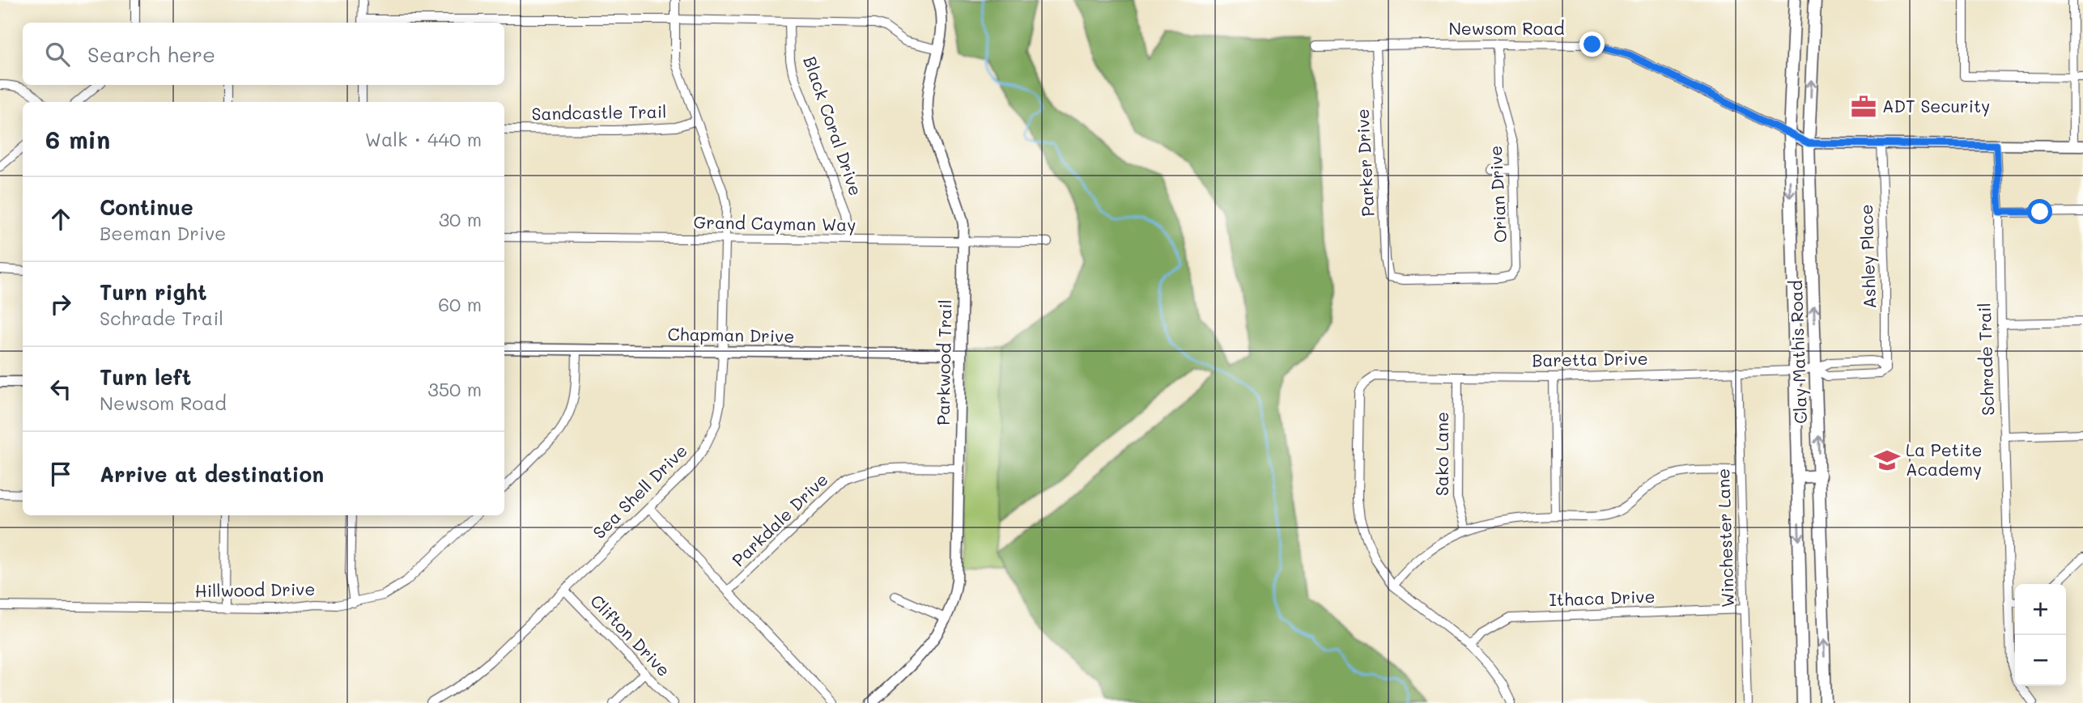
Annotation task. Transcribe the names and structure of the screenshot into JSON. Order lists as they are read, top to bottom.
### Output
{
  "streets": {
    "main road": ["Clay Mathis Road"],
    "street": [
      "Newsom Road",
      "Sandcastle Trail",
      "Black Coral Drive",
      "Parker Drive",
      "Orian Drive",
      "Grand Cayman Way",
      "Ashley Place",
      "Chapman Drive",
      "Schrade Trail",
      "Baretta Drive",
      "Parkwood Trail",
      "Sako Lane",
      "Sea Shell Drive",
      "Parkdale Drive",
      "Winchester Lane",
      "Hillwood Drive",
      "Ithaca Drive",
      "Clifton Drive"
    ]
  },
  "crossings": [
    ["Newsom Road", "Parker Drive"],
    ["Newsom Road", "Orian Drive"],
    ["Newsom Road", "Ashley Place"],
    ["Newsom Road", "Clay Mathis Road"],
    ["Newsom Road", "Schrade Trail"],
    ["Sandcastle Trail", "Sea Shell Drive"],
    ["Black Coral Drive", "Grand Cayman Way"],
    ["Parker Drive", "Orian Drive"],
    ["Grand Cayman Way", "Parkwood Trail"],
    ["Grand Cayman Way", "Sea Shell Drive"],
    ["Ashley Place", "Baretta Drive"],
    ["Chapman Drive", "Parkwood Trail"],
    ["Chapman Drive", "Sea Shell Drive"],
    ["Clay Mathis Road", "Baretta Drive"],
    ["Baretta Drive", "Sako Lane"],
    ["Baretta Drive", "Winchester Lane"],
    ["Parkwood Trail", "Parkdale Drive"],
    ["Sea Shell Drive", "Clifton Drive"],
    ["Winchester Lane", "Ithaca Drive"]
  ],
  "places": {
    "office": ["ADT Security"],
    "school or university": ["La Petite Academy"]
  },
  "page": {
    "search": "Search here",
    "heading": ["6 min", "Walk · 440 m"],
    "list": [
      ["Continue", "Beeman Drive", "30 m"],
      ["Turn right", "Schrade Trail", "60 m"],
      ["Turn left", "Newsom Road", "350 m"],
      "Arrive at destination"
    ],
    "map_buttons": ["+", "−"]
  }
}
